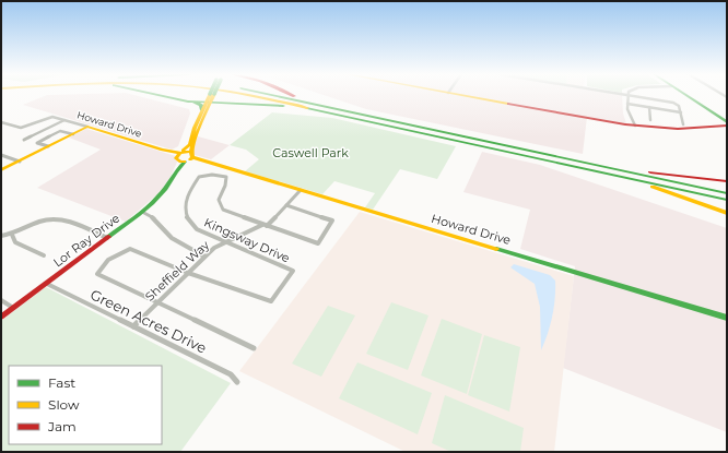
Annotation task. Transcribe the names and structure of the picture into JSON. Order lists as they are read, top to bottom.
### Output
{
  "streets": {
    "main road": ["Howard Drive", "Lor Ray Drive"],
    "street": ["Kingsway Drive", "Sheffield Way", "Green Acres Drive"]
  },
  "crossings": [
    ["Howard Drive", "Lor Ray Drive"],
    ["Howard Drive", "Sheffield Way"],
    ["Lor Ray Drive", "Green Acres Drive"],
    ["Kingsway Drive", "Sheffield Way"],
    ["Sheffield Way", "Green Acres Drive"]
  ],
  "parks": ["Caswell Park"],
  "legend": ["Fast", "Slow", "Jam"]
}
